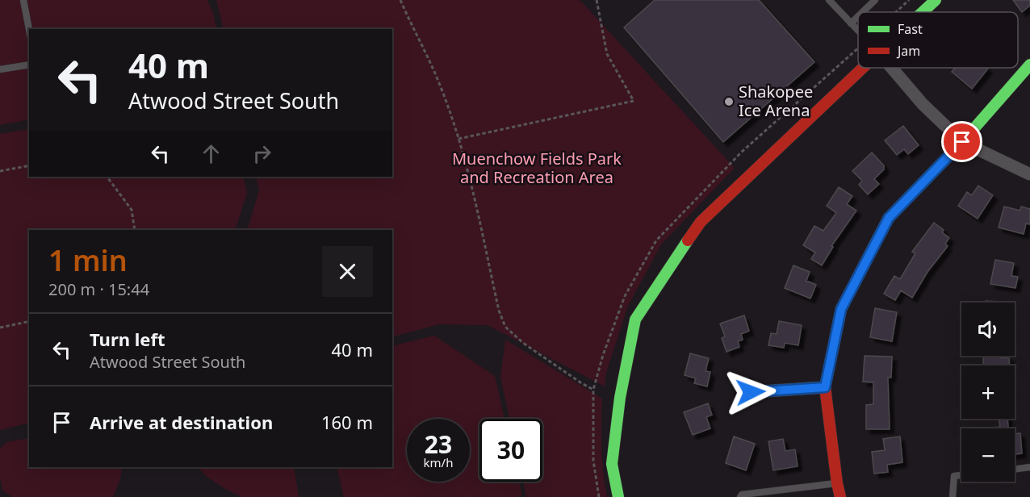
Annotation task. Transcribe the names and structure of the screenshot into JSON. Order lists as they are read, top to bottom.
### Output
{
  "parks": ["Muenchow Fields Park and Recreation Area"],
  "places": ["Shakopee Ice Arena"],
  "legend": ["Fast", "Jam"],
  "page": {
    "turn": ["40 m", "Atwood Street South"],
    "heading": ["1 min", "200 m · 15:44"],
    "map_buttons": ["+", "−"],
    "list": [
      {
        "name": "Turn left",
        "note": "Atwood Street South",
        "value": "40 m"
      },
      {
        "name": "Arrive at destination",
        "value": "160 m"
      }
    ],
    "speed": "23 km/h",
    "limit": "30"
  }
}
